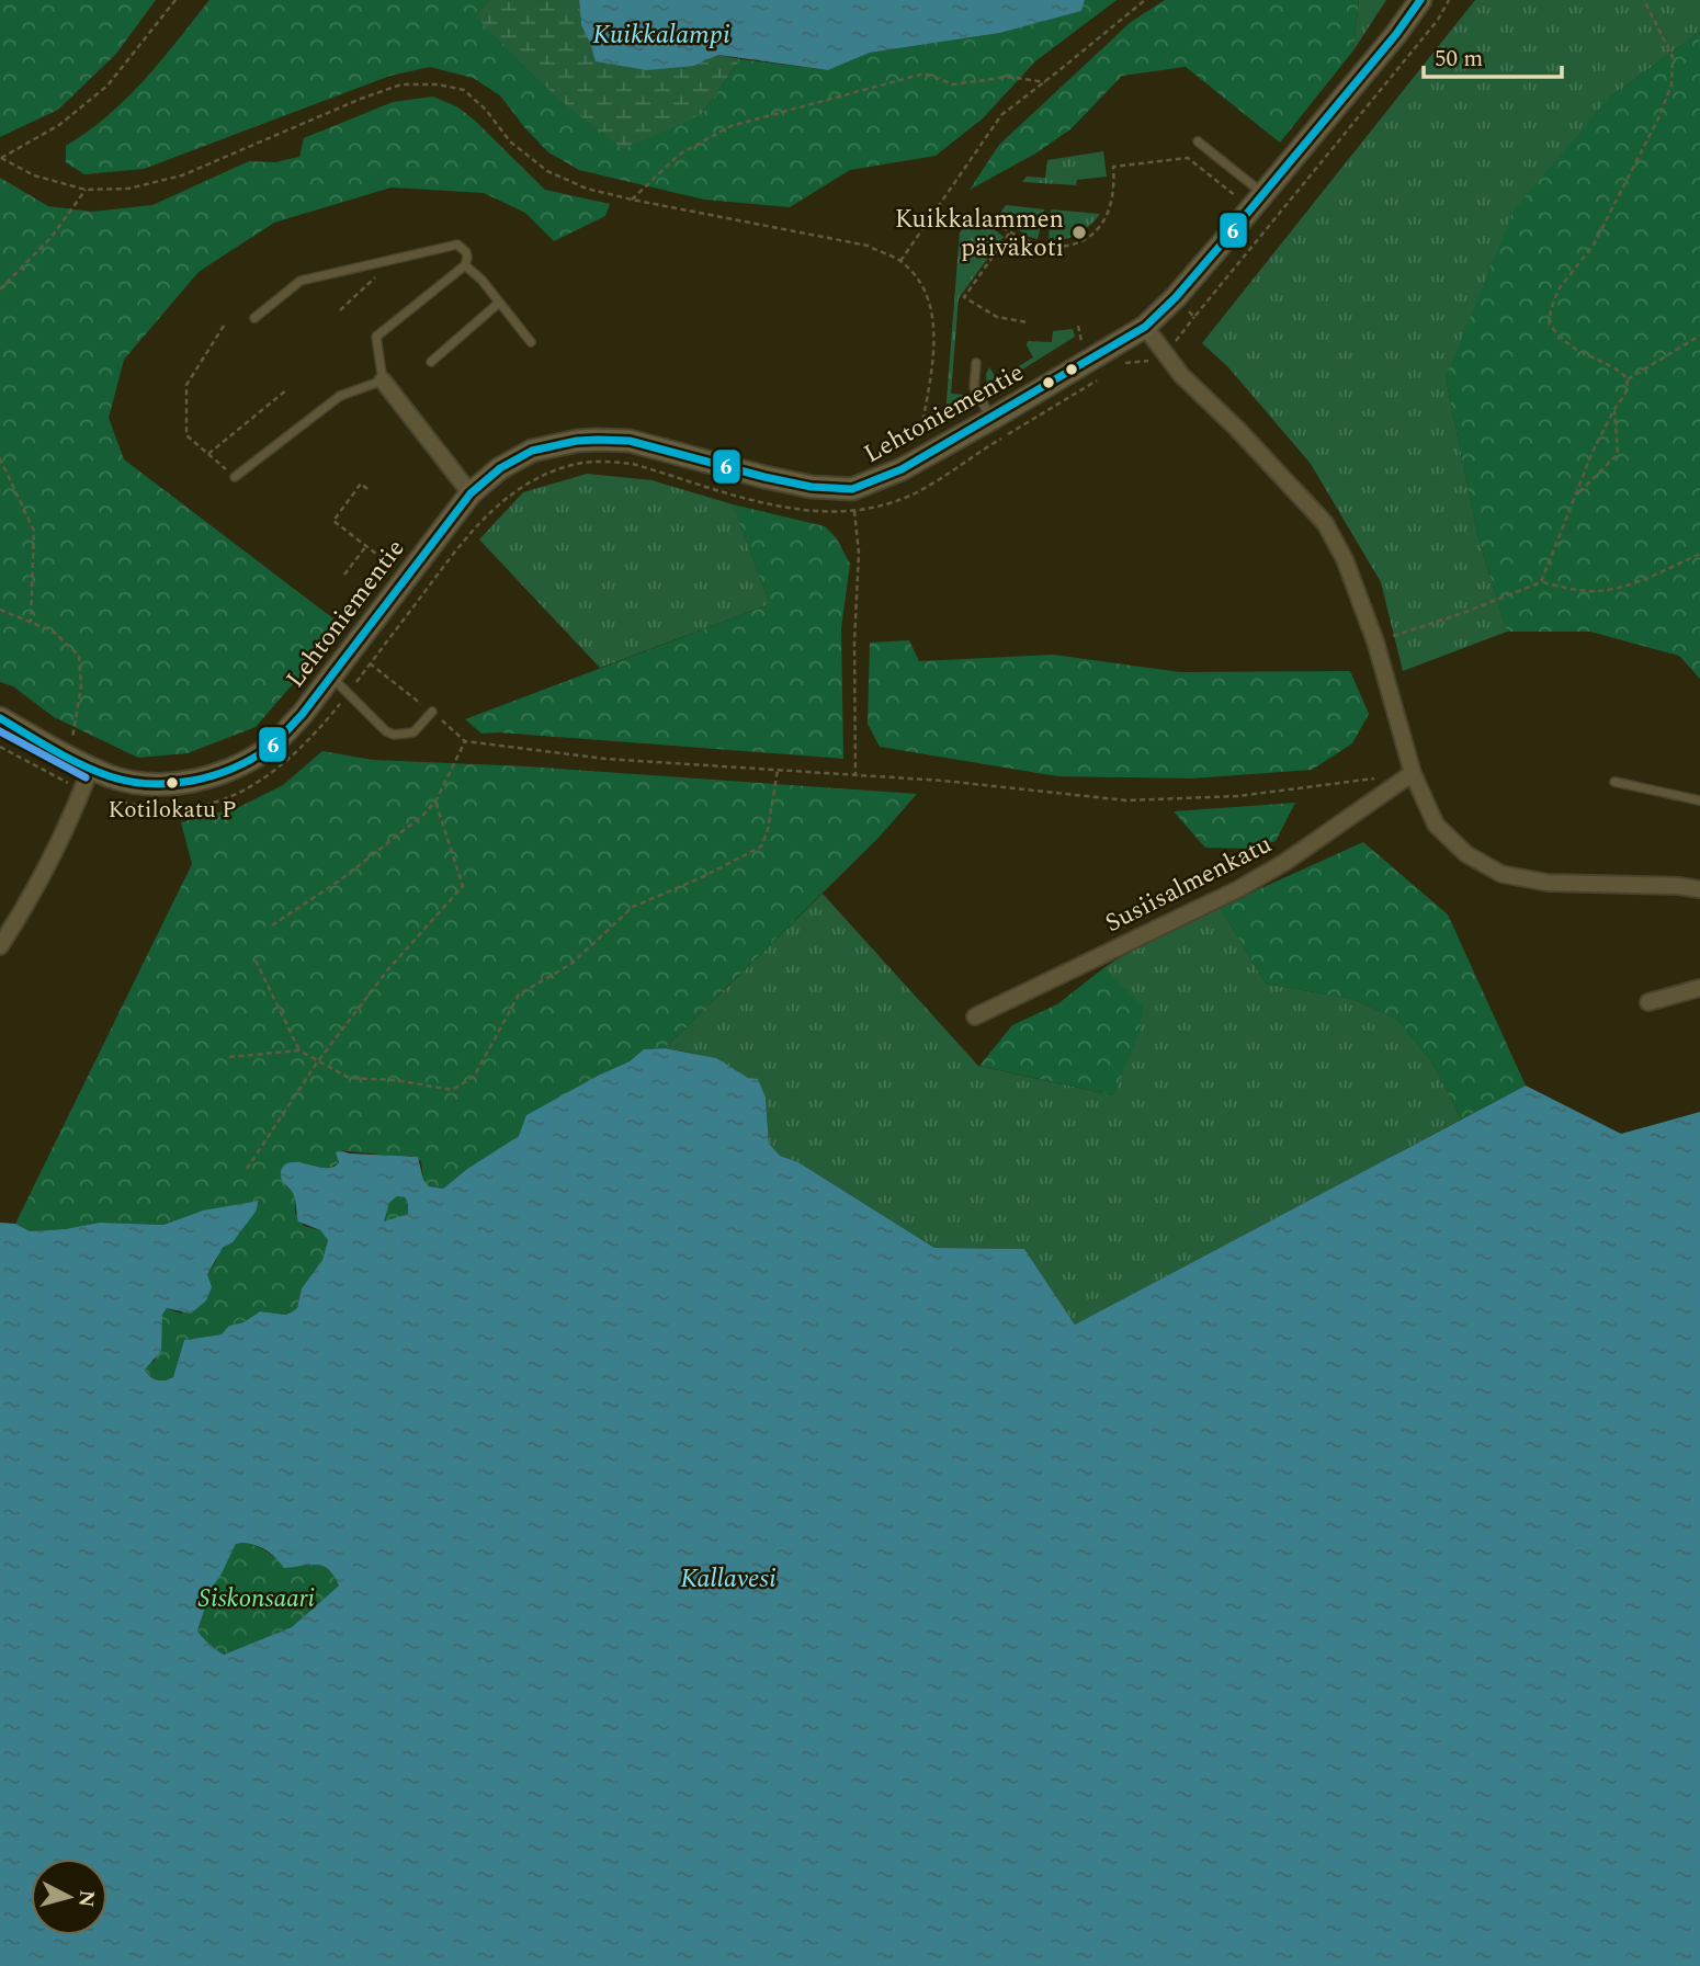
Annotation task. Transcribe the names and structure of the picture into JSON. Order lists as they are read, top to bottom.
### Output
{
  "streets": {
    "street": ["Lehtoniementie", "Susiisalmenkatu"]
  },
  "water": ["Kuikkalampi", "Kallavesi"],
  "parks": ["Siskonsaari"],
  "places": ["Kuikkalammen päiväkoti", "Kotilokatu P"],
  "lines": ["transit line 6"],
  "scale_bar": "50 m",
  "north": "right"
}
